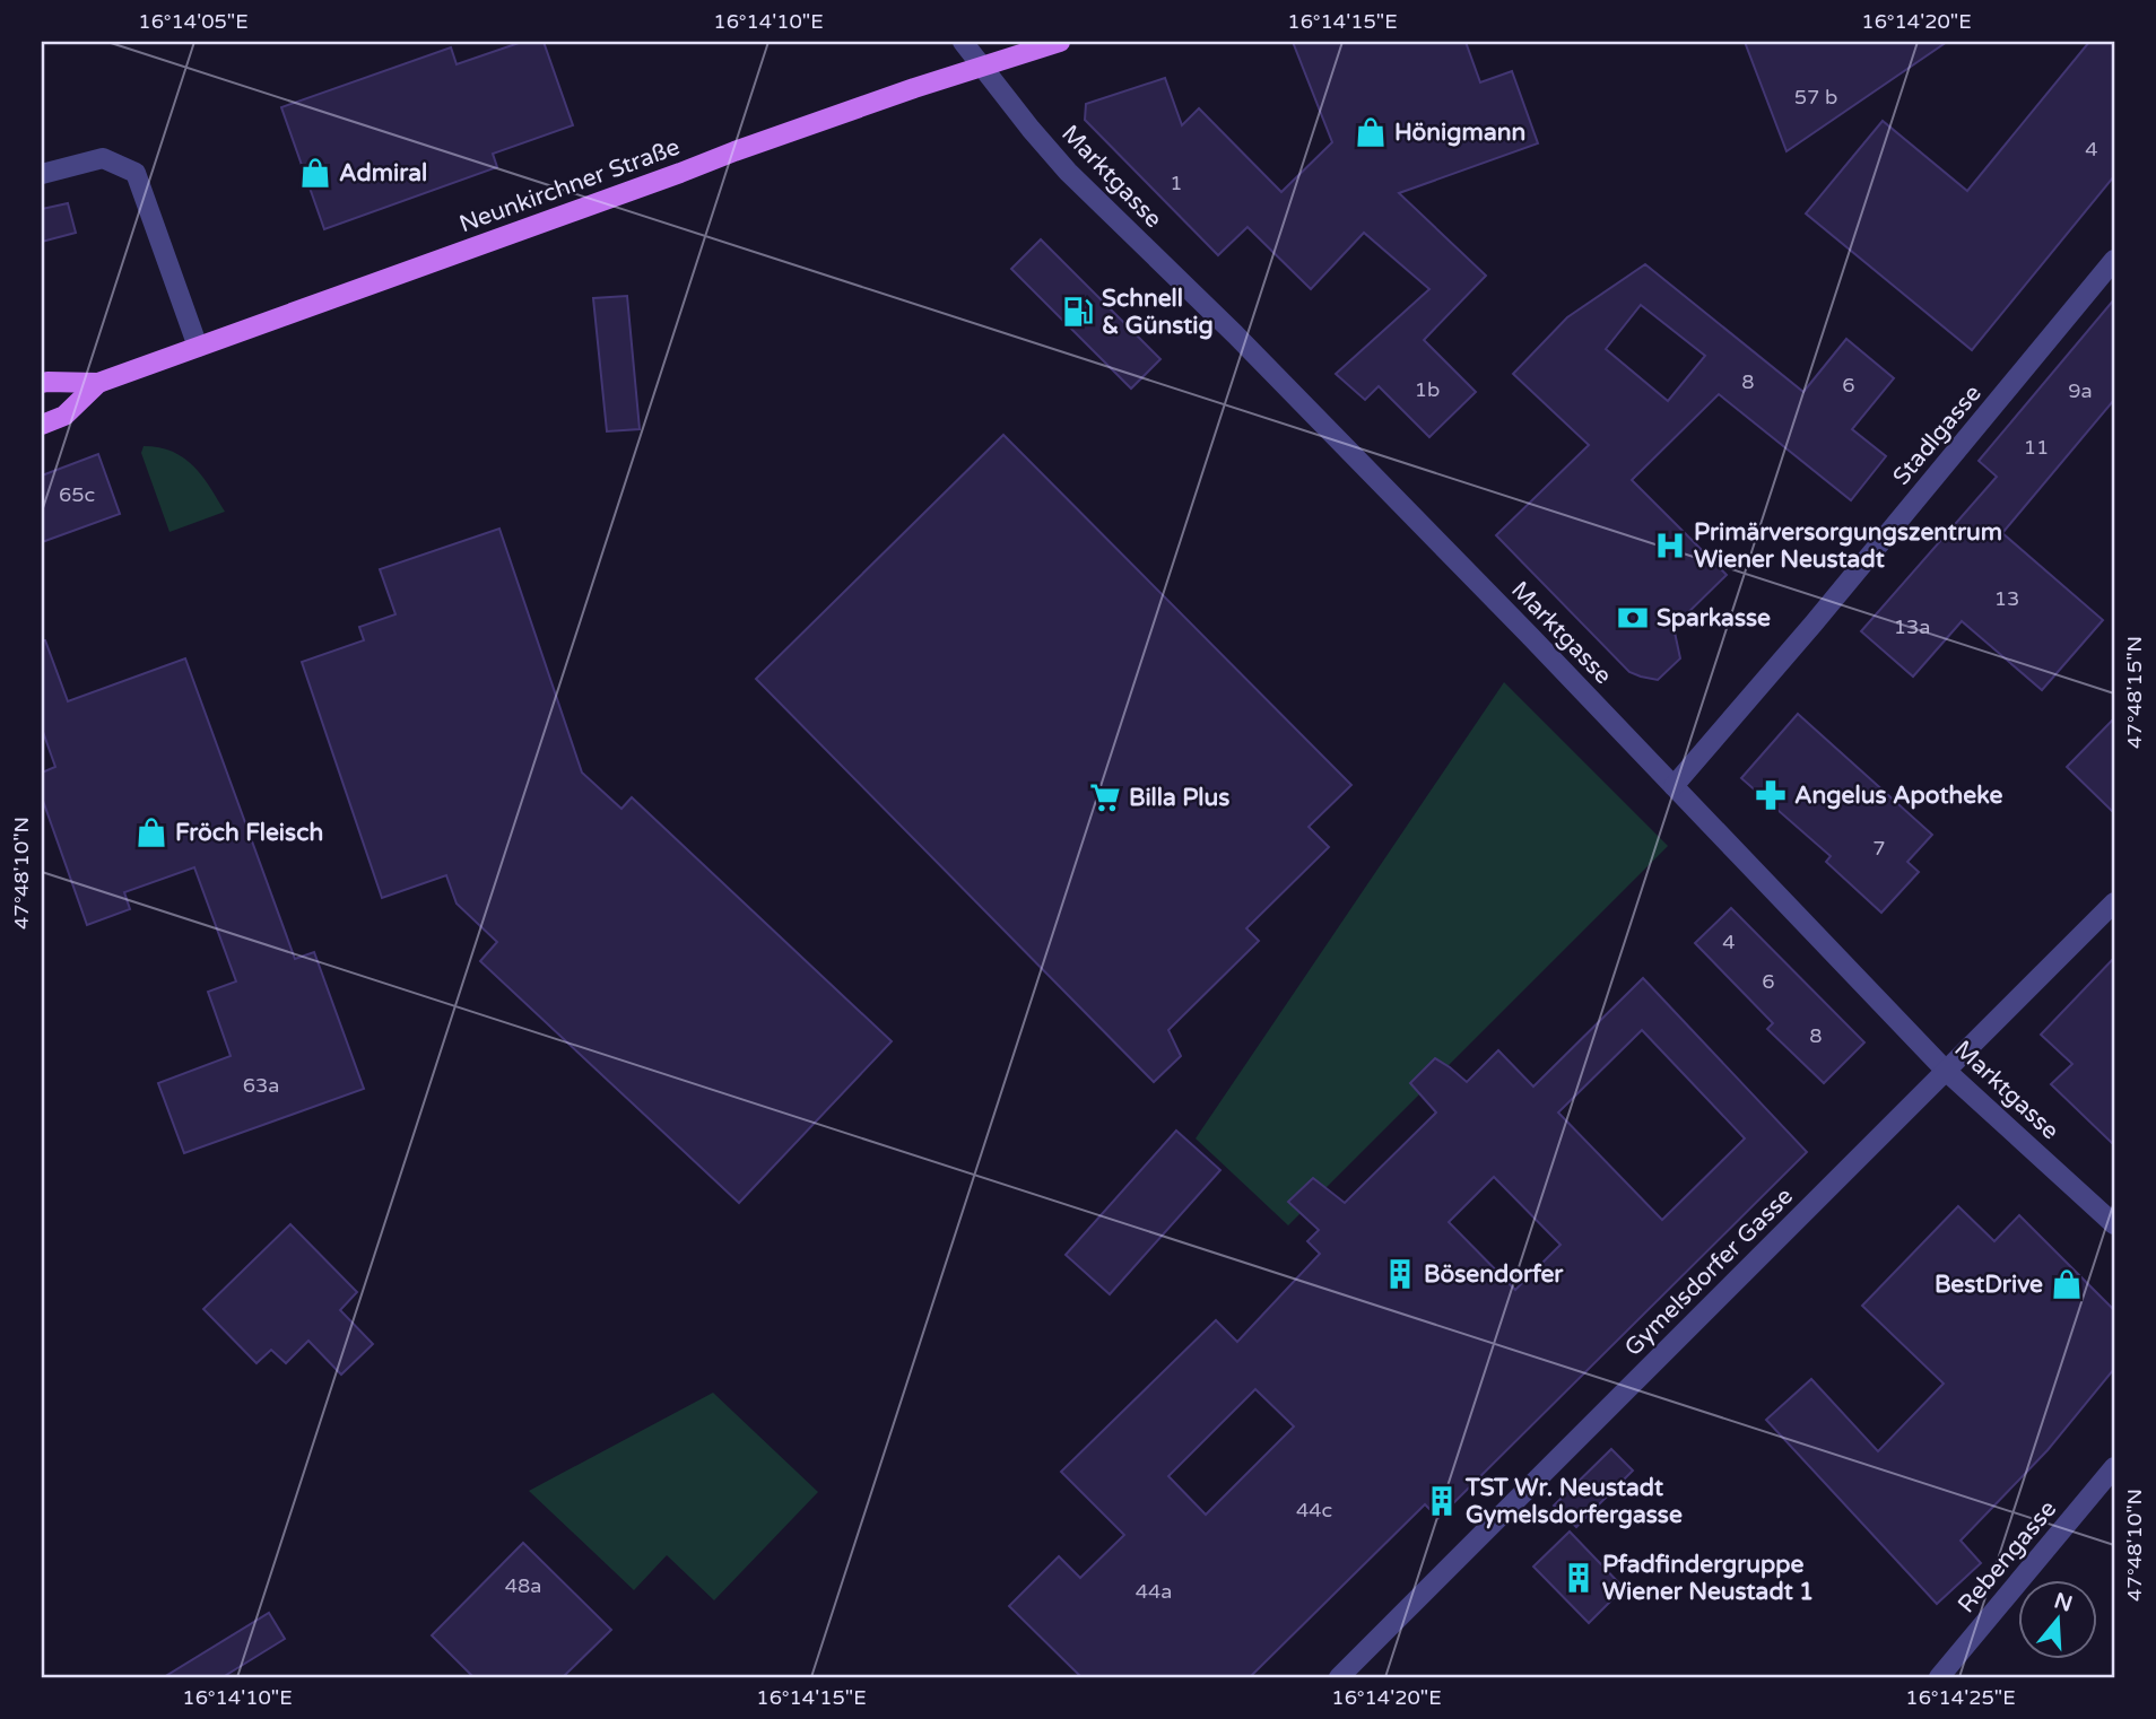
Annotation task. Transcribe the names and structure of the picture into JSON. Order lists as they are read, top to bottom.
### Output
{
  "streets": {
    "main road": ["Neunkirchner Straße"],
    "street": [
      "Marktgasse",
      "Stadlgasse",
      "Gymelsdorfer Gasse",
      "Rebengasse"
    ]
  },
  "crossings": [
    ["Marktgasse", "Neunkirchner Straße"],
    ["Marktgasse", "Stadlgasse"],
    ["Marktgasse", "Gymelsdorfer Gasse"]
  ],
  "places": {
    "shop": [
      "Hönigmann",
      "Admiral",
      "Fröch Fleisch",
      "BestDrive"
    ],
    "fuel station": ["Schnell & Günstig"],
    "hospital": ["Primärversorgungszentrum Wiener Neustadt"],
    "bank": ["Sparkasse"],
    "pharmacy": ["Angelus Apotheke"],
    "supermarket": ["Billa Plus"],
    "building": ["Bösendorfer", "TST Wr. Neustadt Gymelsdorfergasse", "Pfadfindergruppe Wiener Neustadt 1"]
  },
  "house_numbers": [
    "57 b",
    "4",
    "1",
    "8",
    "6",
    "1b",
    "9a",
    "11",
    "65c",
    "13",
    "13a",
    "7",
    "4",
    "6",
    "8",
    "63a",
    "44c",
    "48a",
    "44a"
  ],
  "north": "top",
  "coordinates": [
    "16°14'05\"E",
    "16°14'10\"E",
    "16°14'15\"E",
    "16°14'20\"E",
    "47°48'15\"N",
    "47°48'10\"N",
    "16°14'25\"E"
  ]
}
